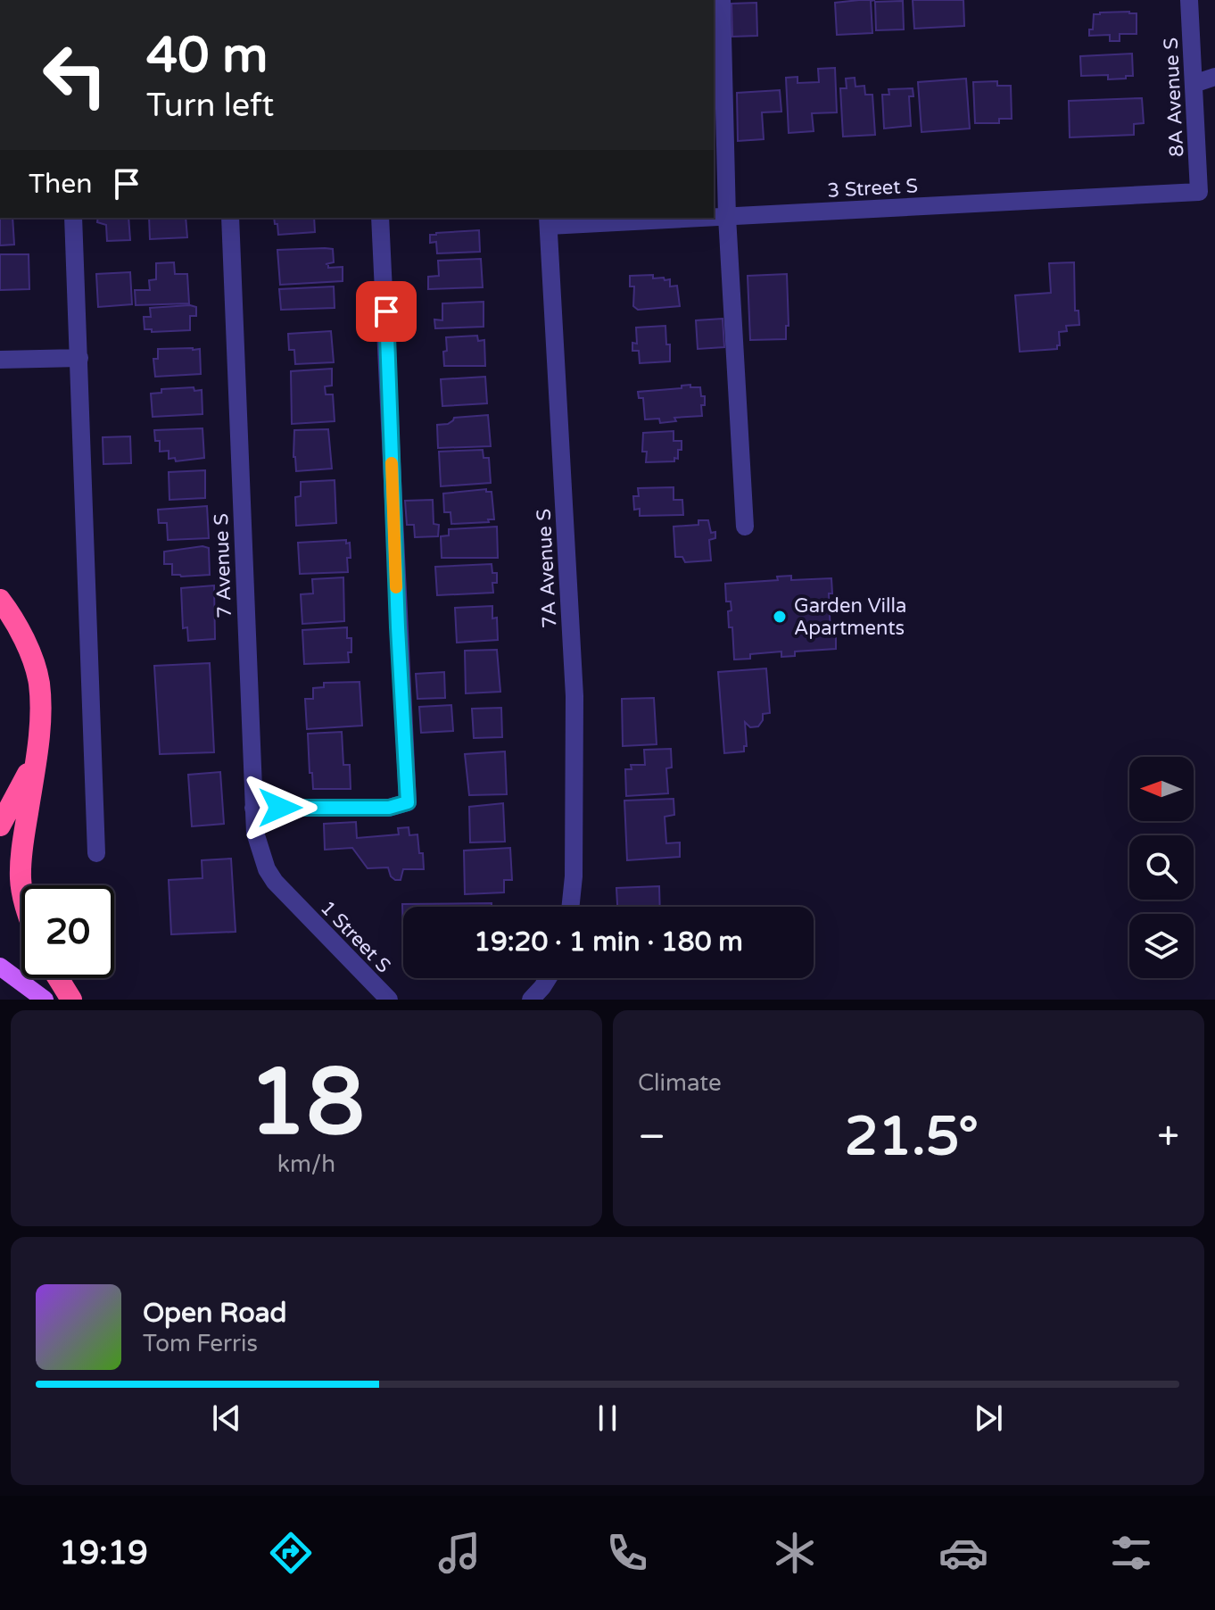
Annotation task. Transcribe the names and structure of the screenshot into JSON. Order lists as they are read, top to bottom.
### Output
{
  "streets": {
    "street": [
      "8A Avenue S",
      "3 Street S",
      "7 Avenue S",
      "7A Avenue S",
      "1 Street S"
    ]
  },
  "crossings": [
    ["8A Avenue S", "3 Street S"],
    ["3 Street S", "7A Avenue S"],
    ["7 Avenue S", "1 Street S"]
  ],
  "places": ["Garden Villa Apartments"],
  "north": "left",
  "page": {
    "turn": ["40 m", "Turn left"],
    "then": "Then",
    "limit": "20",
    "trip": "19:20 · 1 min · 180 m",
    "tile": [
      ["18", "km/h"],
      "Climate"
    ],
    "heat": ["−", "21.5°", "+"],
    "song": ["Open Road", "Tom Ferris"],
    "tabs": "19:19"
  }
}
